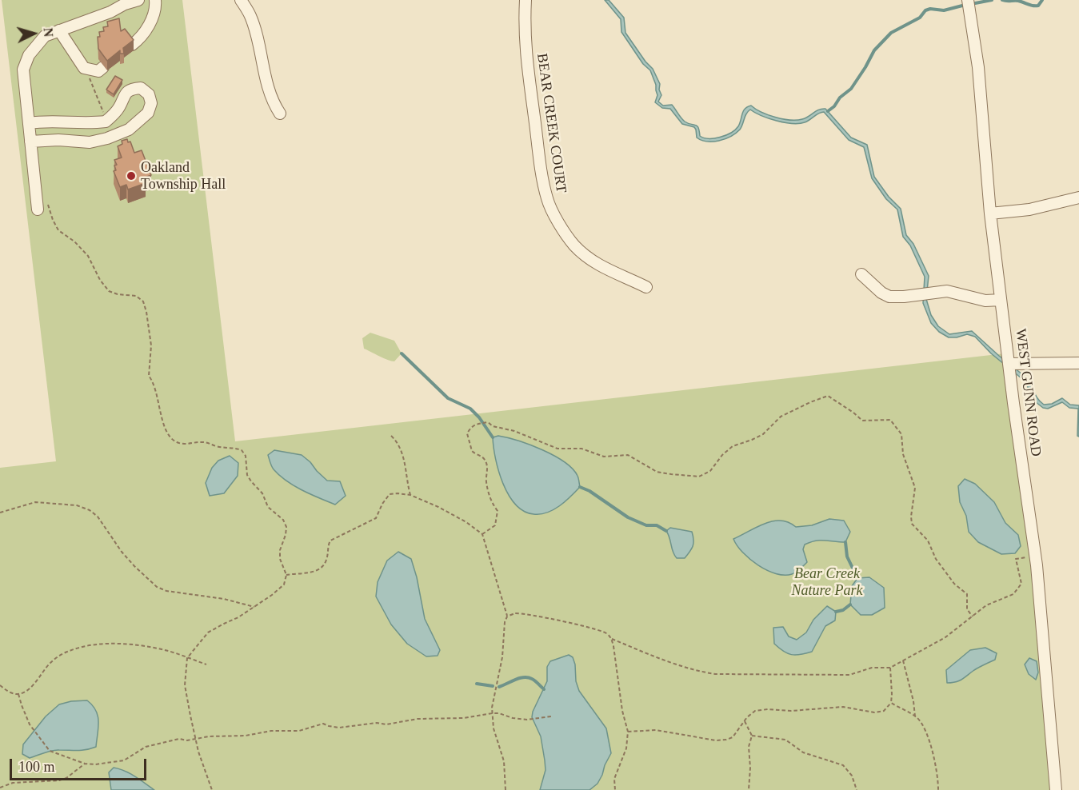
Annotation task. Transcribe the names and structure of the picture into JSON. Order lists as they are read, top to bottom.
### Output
{
  "streets": {
    "street": ["BEAR CREEK COURT", "WEST GUNN ROAD"]
  },
  "parks": ["Bear Creek Nature Park"],
  "places": ["Oakland Township Hall"],
  "scale_bar": "100 m",
  "north": "right"
}
